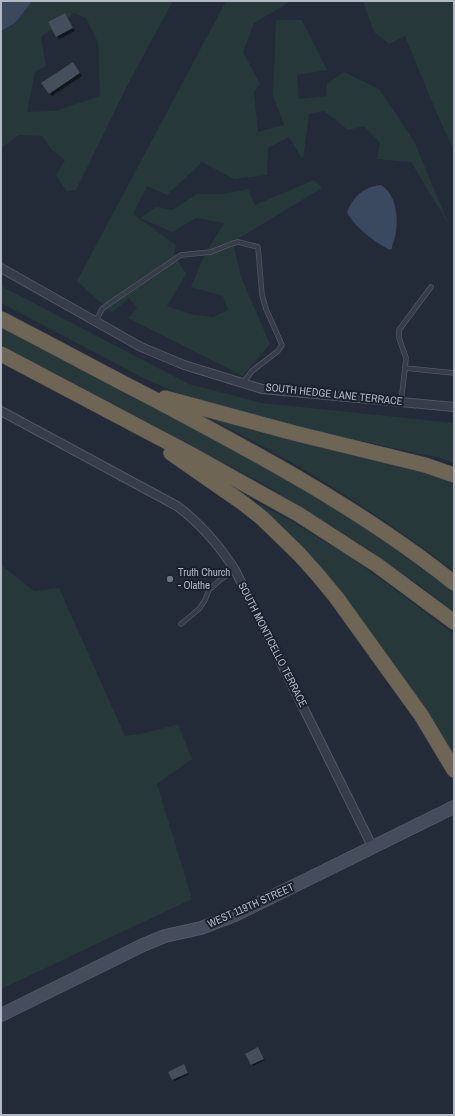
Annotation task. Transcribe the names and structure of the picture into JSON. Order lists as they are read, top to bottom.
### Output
{
  "streets": {
    "main road": ["WEST 119TH STREET"],
    "street": ["SOUTH HEDGE LANE TERRACE", "SOUTH MONTICELLO TERRACE"]
  },
  "crossings": [
    ["SOUTH MONTICELLO TERRACE", "WEST 119TH STREET"]
  ],
  "places": ["Truth Church - Olathe"]
}
